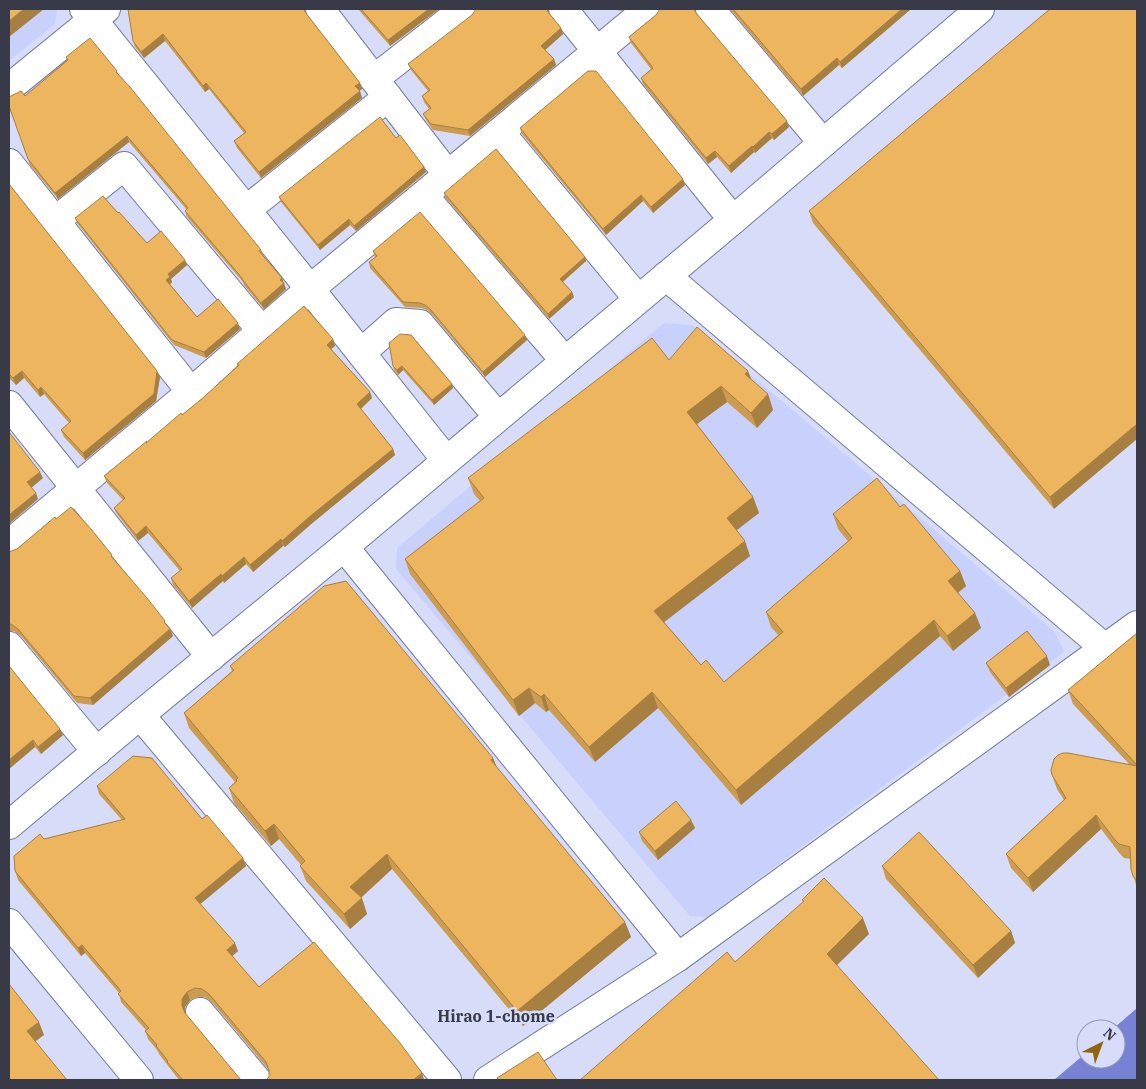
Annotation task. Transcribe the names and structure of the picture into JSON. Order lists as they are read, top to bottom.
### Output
{
  "districts": ["Hirao 1-chome"],
  "north": "top right"
}
